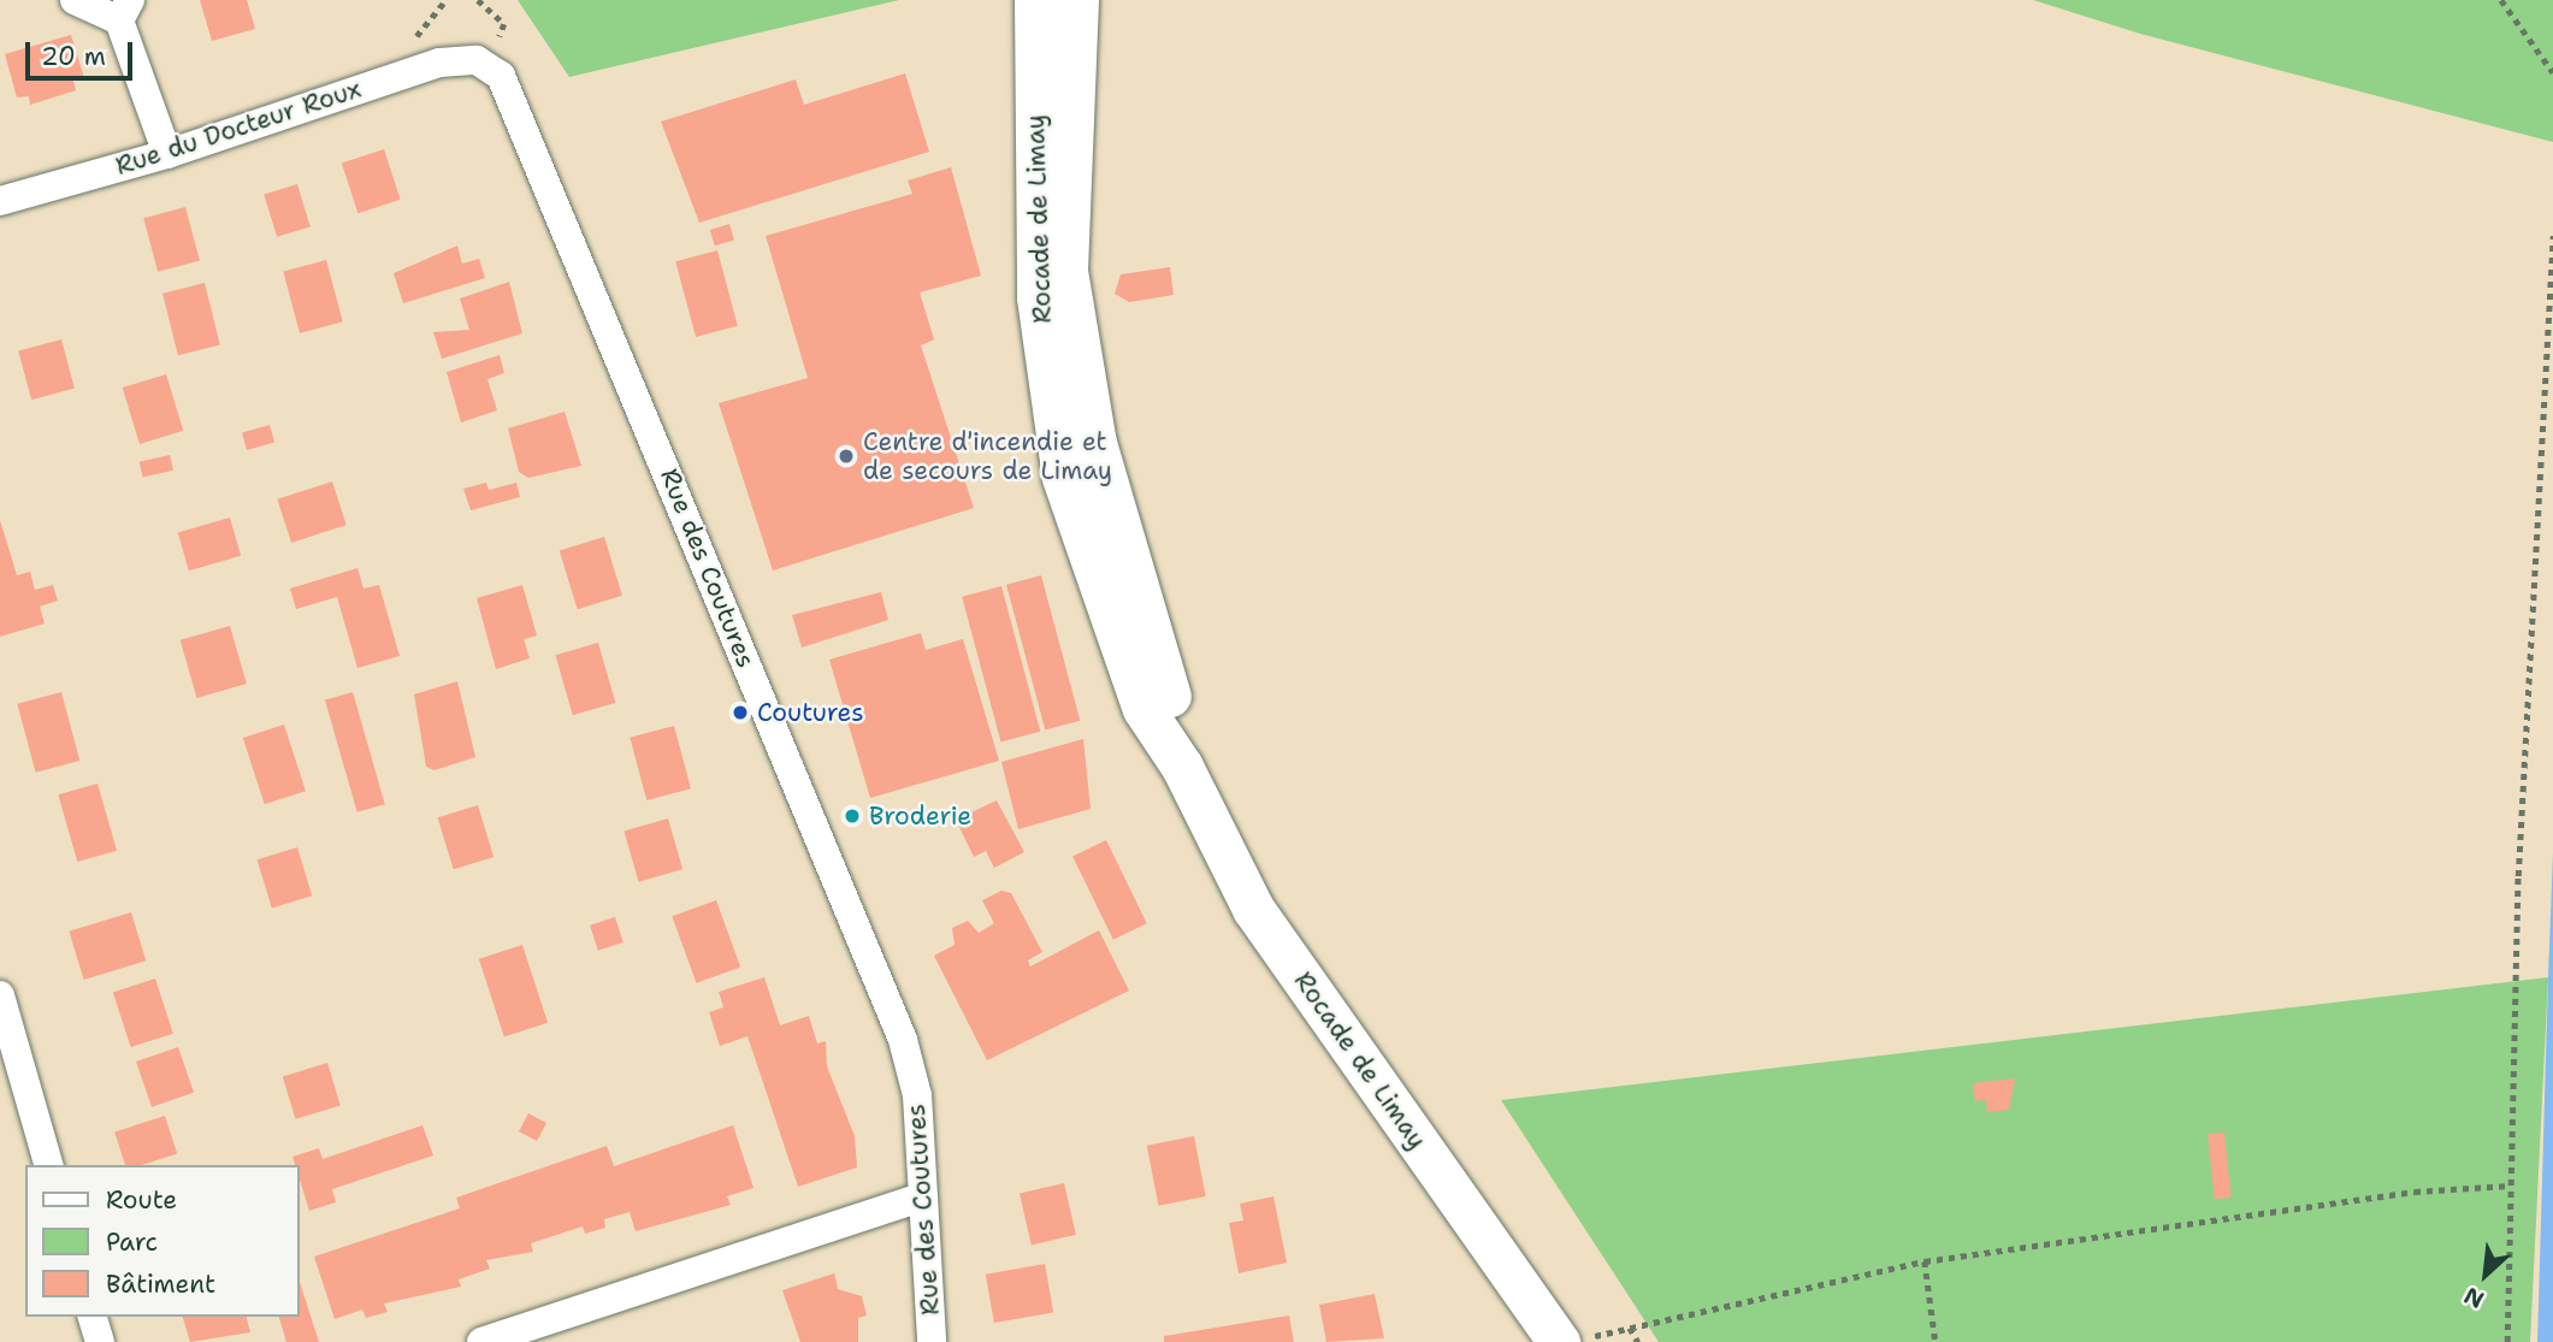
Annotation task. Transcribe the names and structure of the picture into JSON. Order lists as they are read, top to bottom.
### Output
{
  "streets": {
    "main road": ["Rocade de Limay"],
    "street": ["Rue du Docteur Roux", "Rue des Coutures"]
  },
  "crossings": [
    ["Rue du Docteur Roux", "Rue des Coutures"]
  ],
  "places": ["Centre d'incendie et de secours de Limay", "Coutures", "Broderie"],
  "legend": ["Route", "Parc", "Bâtiment"],
  "scale_bar": "20 m",
  "north": "bottom left"
}
